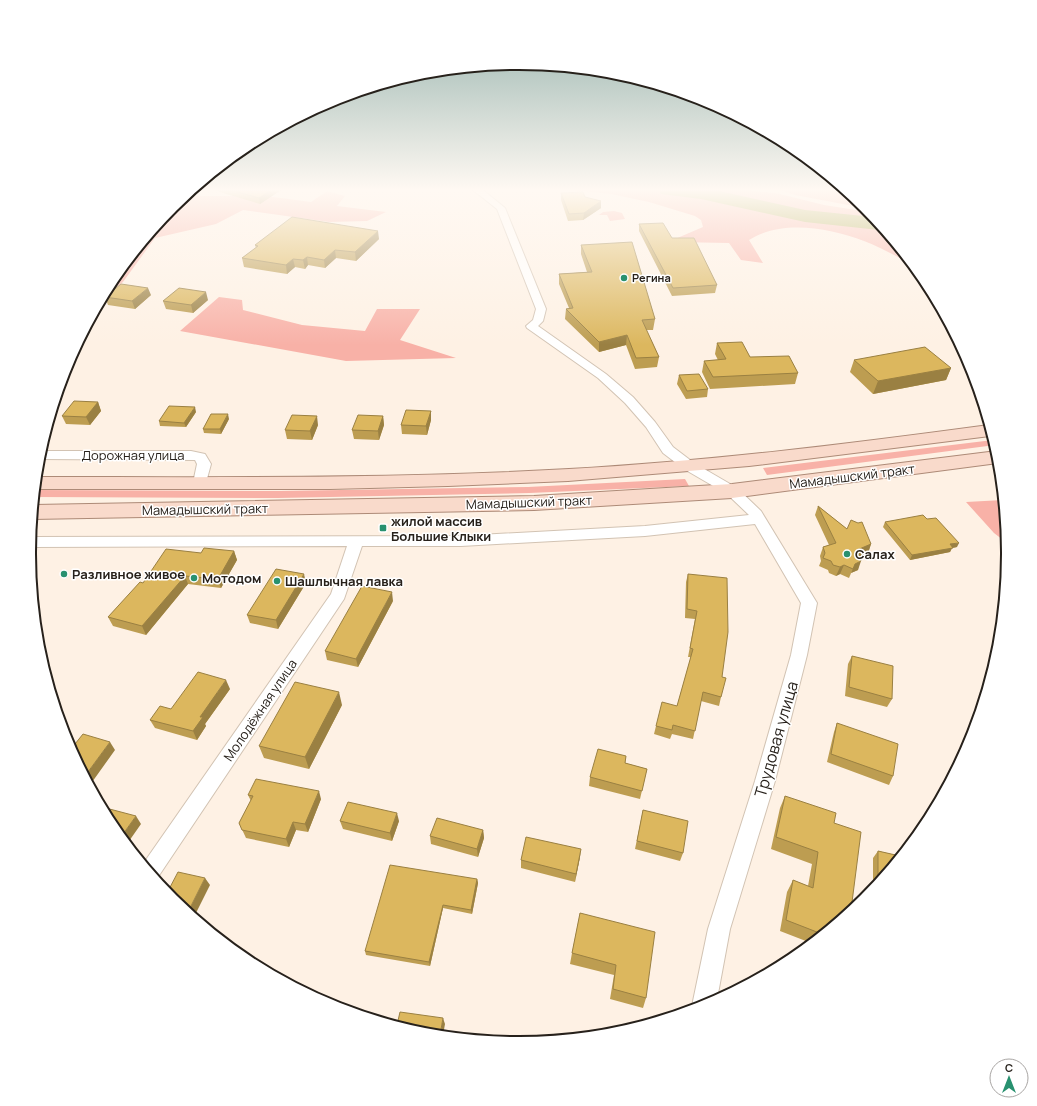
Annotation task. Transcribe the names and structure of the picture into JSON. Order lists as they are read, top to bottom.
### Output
{
  "streets": {
    "main road": ["Мамадышский тракт"],
    "street": ["Дорожная улица", "Молодёжная улица", "Трудовая улица"]
  },
  "crossings": [
    ["Дорожная улица", "Мамадышский тракт"],
    ["Мамадышский тракт", "Трудовая улица"]
  ],
  "places": {
    "other": [
      "Регина",
      "Салах",
      "Разливное живое",
      "Мотодом",
      "Шашлычная лавка"
    ],
    "transit": ["жилой массив Большие Клыки"]
  },
  "north": "top"
}
